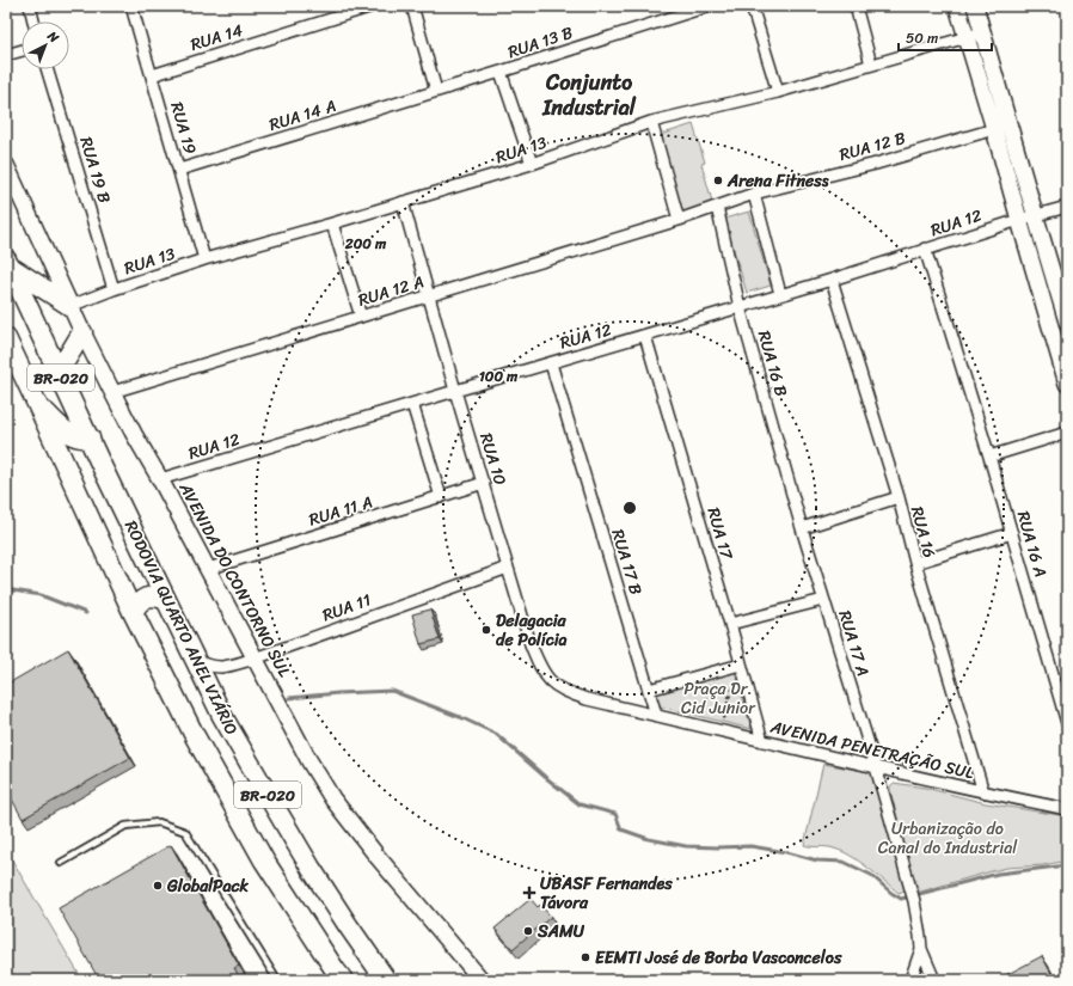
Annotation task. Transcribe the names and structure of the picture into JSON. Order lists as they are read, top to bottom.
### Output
{
  "streets": {
    "highway": ["BR-020", "RODOVIA QUARTO ANEL VIÁRIO"],
    "street": [
      "RUA 14",
      "RUA 13 B",
      "RUA 14 A",
      "RUA 19",
      "RUA 12 B",
      "RUA 13",
      "RUA 19 B",
      "RUA 12",
      "RUA 12 A",
      "RUA 16 B",
      "RUA 10",
      "RUA 11 A",
      "RUA 16",
      "RUA 17",
      "RUA 16 A",
      "RUA 17 B",
      "AVENIDA DO CONTORNO SUL",
      "RUA 11",
      "RUA 17 A",
      "AVENIDA PENETRAÇÃO SUL"
    ]
  },
  "crossings": [
    ["RUA 14", "RUA 19"],
    ["RUA 13 B", "RUA 14 A"],
    ["RUA 14 A", "RUA 19"],
    ["RUA 19", "RUA 13"],
    ["RUA 12 B", "RUA 12 A"],
    ["RUA 12 B", "RUA 16 B"],
    ["RUA 13", "RUA 19 B"],
    ["RUA 13", "RUA 10"],
    ["RUA 13", "AVENIDA DO CONTORNO SUL"],
    ["RUA 12", "RUA 16 B"],
    ["RUA 12", "RUA 10"],
    ["RUA 12", "RUA 16"],
    ["RUA 12", "RUA 17"],
    ["RUA 12", "RUA 17 B"],
    ["RUA 12", "AVENIDA DO CONTORNO SUL"],
    ["RUA 12 A", "RUA 10"],
    ["RUA 12 A", "AVENIDA DO CONTORNO SUL"],
    ["RUA 16 B", "RUA 17 A"],
    ["RUA 10", "RUA 11 A"],
    ["RUA 10", "RUA 11"],
    ["RUA 10", "AVENIDA PENETRAÇÃO SUL"],
    ["RUA 11 A", "AVENIDA DO CONTORNO SUL"],
    ["RUA 16", "AVENIDA PENETRAÇÃO SUL"],
    ["RUA 17", "AVENIDA PENETRAÇÃO SUL"],
    ["RUA 17 B", "AVENIDA PENETRAÇÃO SUL"],
    ["AVENIDA DO CONTORNO SUL", "RUA 11"],
    ["RUA 11", "RODOVIA QUARTO ANEL VIÁRIO"],
    ["RUA 17 A", "AVENIDA PENETRAÇÃO SUL"]
  ],
  "districts": ["Conjunto Industrial"],
  "parks": ["Praça Dr. Cid Junior", "Urbanização do Canal do Industrial"],
  "places": {
    "other": [
      "Arena Fitness",
      "Delagacia de Polícia",
      "GlobalPack",
      "SAMU",
      "EEMTI José de Borba Vasconcelos"
    ],
    "health": ["UBASF Fernandes Távora"]
  },
  "scale_bar": "50 m",
  "north": "top right",
  "rings": ["200 m", "100 m"]
}
